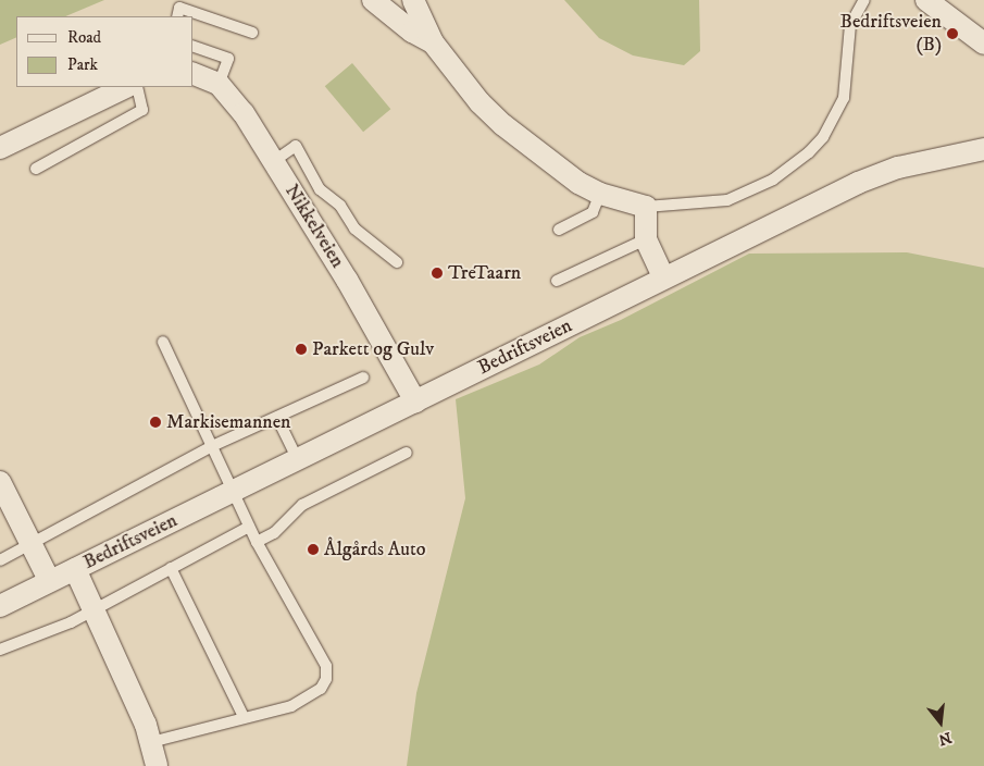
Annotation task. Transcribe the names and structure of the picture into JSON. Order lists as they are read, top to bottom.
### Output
{
  "streets": {
    "street": ["Nikkelveien", "Bedriftsveien"]
  },
  "crossings": [
    ["Nikkelveien", "Bedriftsveien"]
  ],
  "places": [
    "Bedriftsveien (B)",
    "TreTaarn",
    "Parkett og Gulv",
    "Markisemannen",
    "Ålgårds Auto"
  ],
  "legend": ["Road", "Park"],
  "north": "bottom"
}
